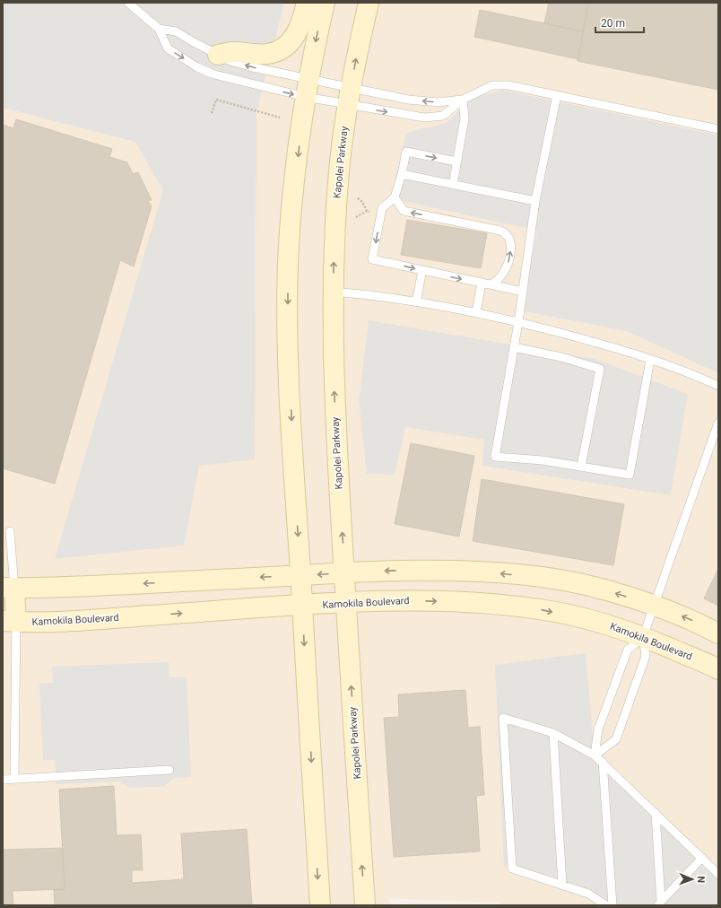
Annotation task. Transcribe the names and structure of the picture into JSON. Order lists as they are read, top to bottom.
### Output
{
  "streets": {
    "main road": ["Kapolei Parkway", "Kamokila Boulevard"]
  },
  "crossings": [
    ["Kapolei Parkway", "Kamokila Boulevard"]
  ],
  "scale_bar": "20 m",
  "north": "right"
}
